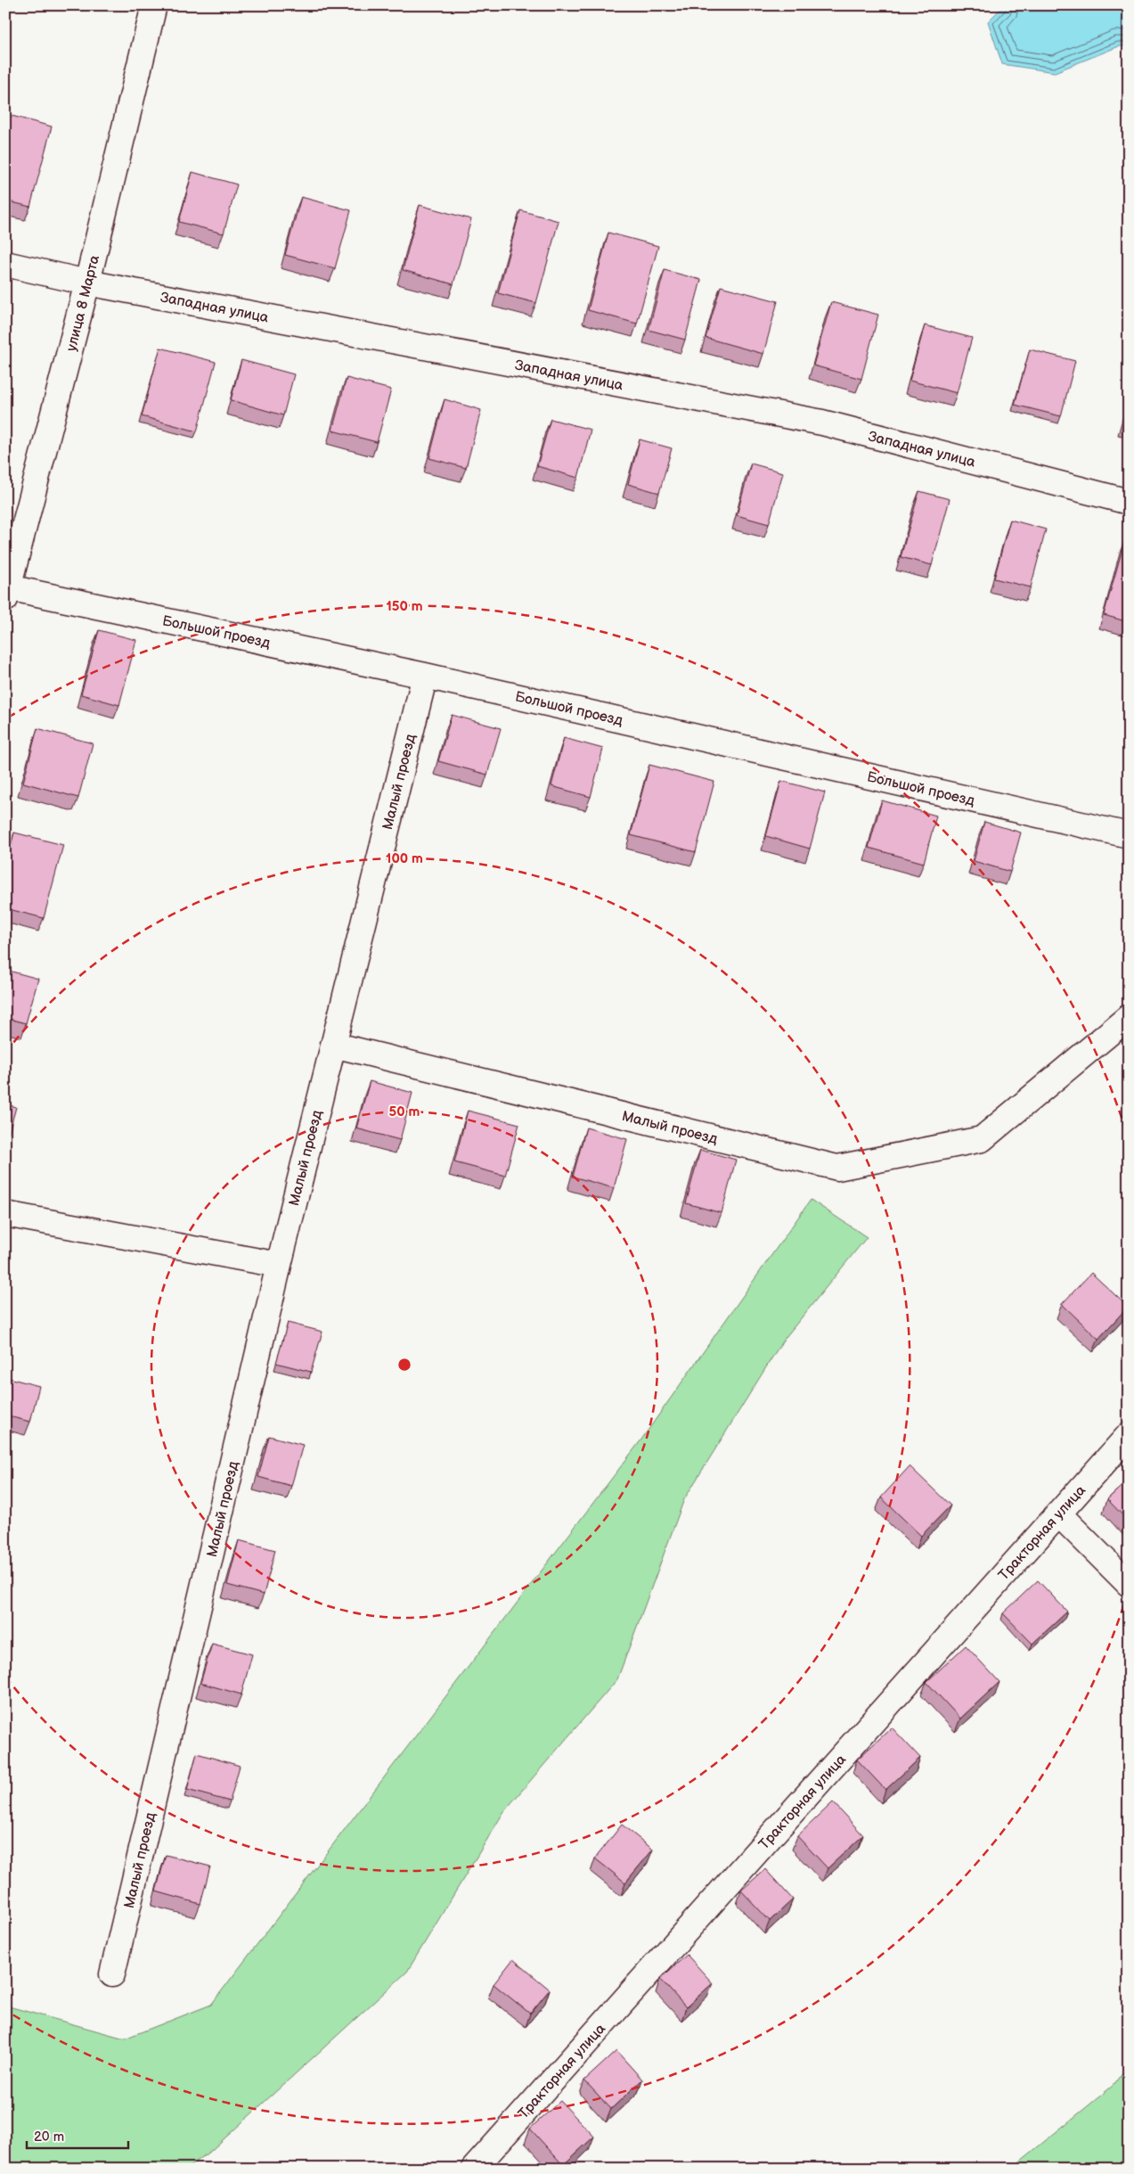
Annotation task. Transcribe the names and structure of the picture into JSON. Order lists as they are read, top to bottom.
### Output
{
  "streets": {
    "street": [
      "улица 8 Марта",
      "Западная улица",
      "Большой проезд",
      "Малый проезд",
      "Тракторная улица"
    ]
  },
  "crossings": [
    ["улица 8 Марта", "Западная улица"],
    ["улица 8 Марта", "Большой проезд"],
    ["Большой проезд", "Малый проезд"]
  ],
  "scale_bar": "20 m",
  "rings": ["150 m", "100 m", "50 m"]
}
